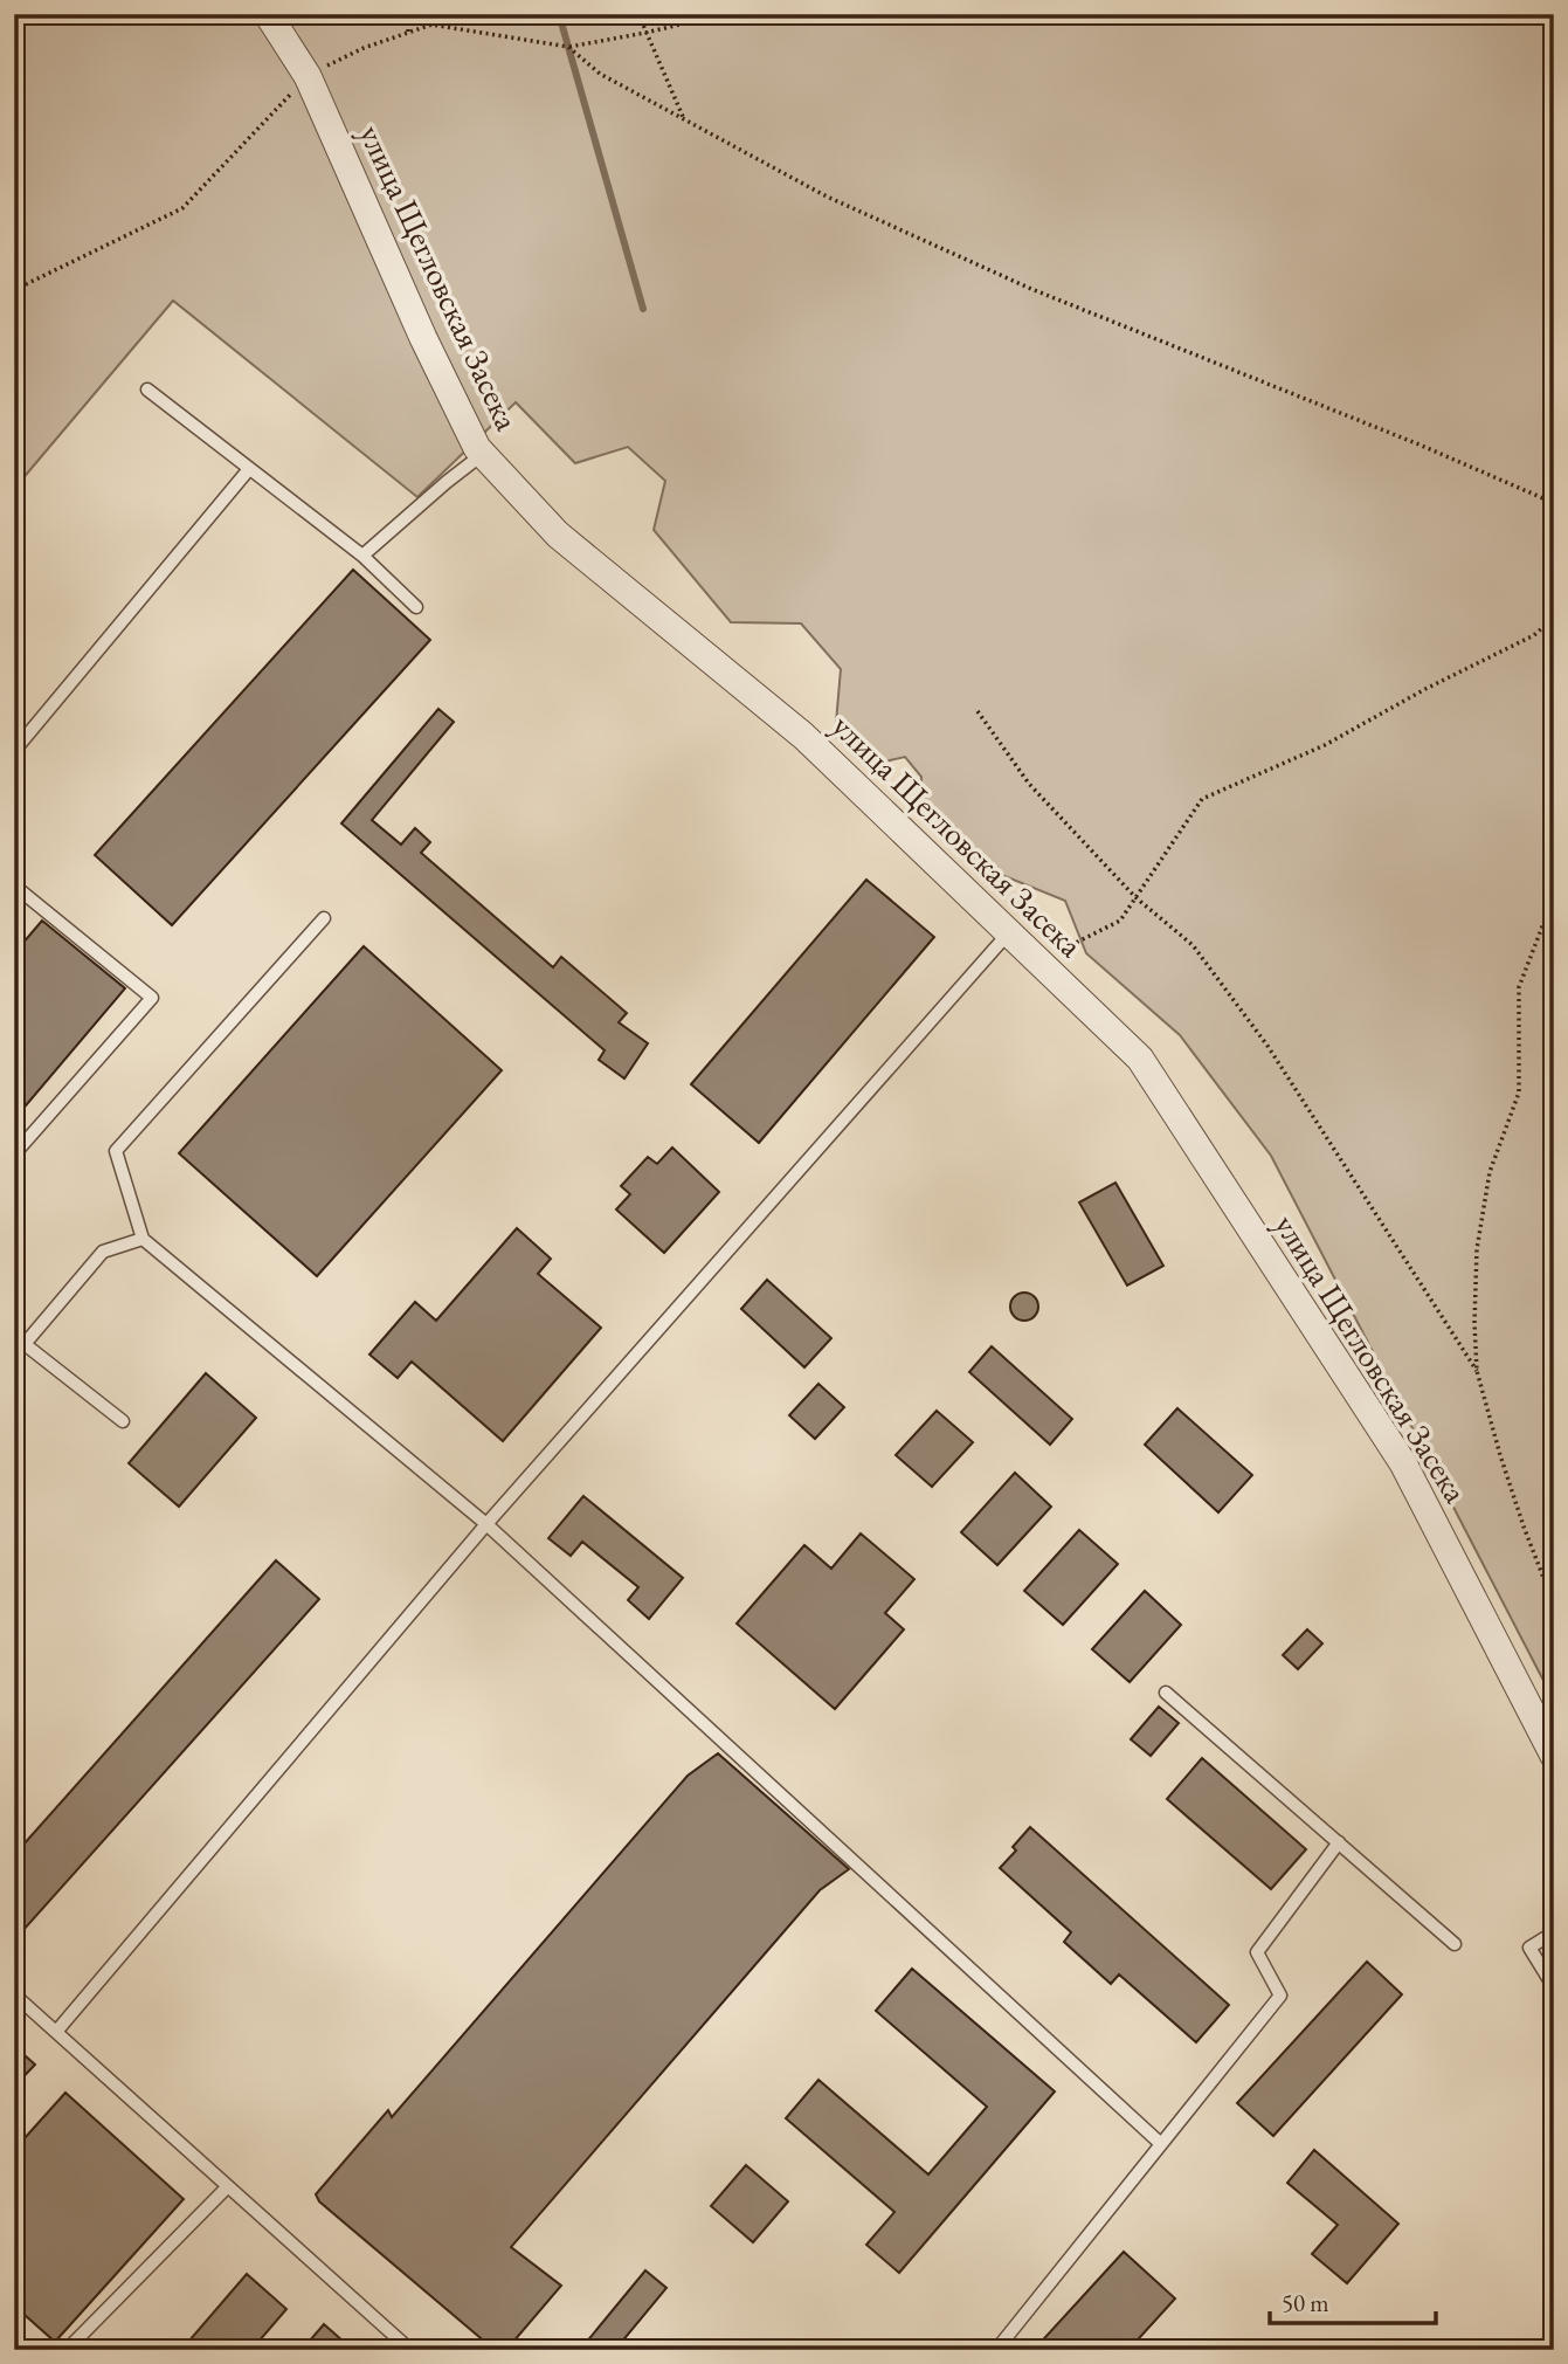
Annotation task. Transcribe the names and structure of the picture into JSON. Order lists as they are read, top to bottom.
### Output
{
  "streets": {
    "street": ["улица Щегловская Засека"]
  },
  "scale_bar": "50 m"
}
